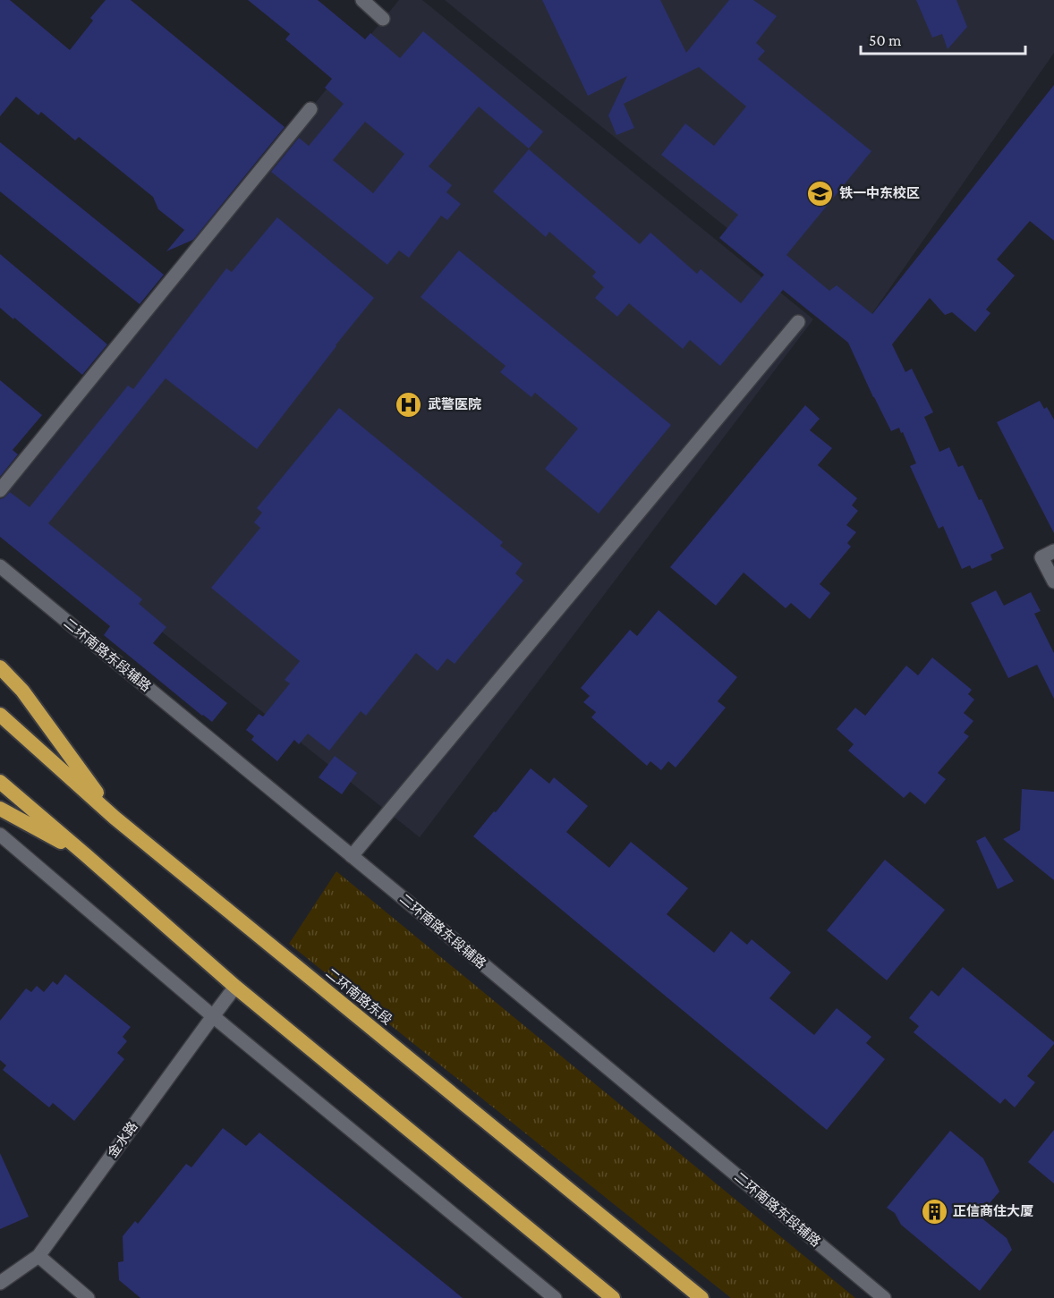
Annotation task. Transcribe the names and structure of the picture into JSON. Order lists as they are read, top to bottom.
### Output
{
  "streets": {
    "highway": ["二环南路东段"],
    "main road": ["二环南路东段辅路", "金水路"]
  },
  "places": {
    "school or university": ["铁一中东校区"],
    "hospital": ["武警医院"],
    "building": ["正信商住大厦"]
  },
  "scale_bar": "50 m"
}
